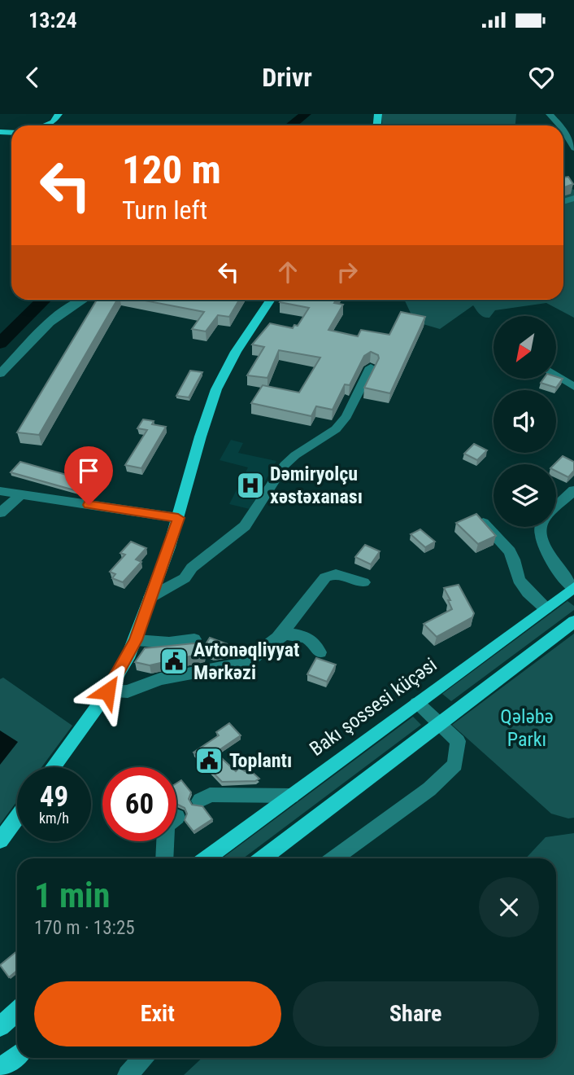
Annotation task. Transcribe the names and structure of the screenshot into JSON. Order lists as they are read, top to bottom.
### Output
{
  "streets": {
    "main road": ["Bakı şossesi küçəsi"]
  },
  "parks": ["Qələbə Parkı"],
  "places": {
    "hospital": ["Dəmiryolçu xəstəxanası"],
    "public building": ["Avtonəqliyyat Mərkəzi", "Toplantı"]
  },
  "north": "bottom left",
  "page": {
    "status": "13:24",
    "header": "Drivr",
    "turn": ["120 m", "Turn left"],
    "speed": "49 km/h",
    "limit": "60",
    "heading": ["1 min", "170 m · 13:25"],
    "buttons": ["Exit", "Share"]
  }
}
